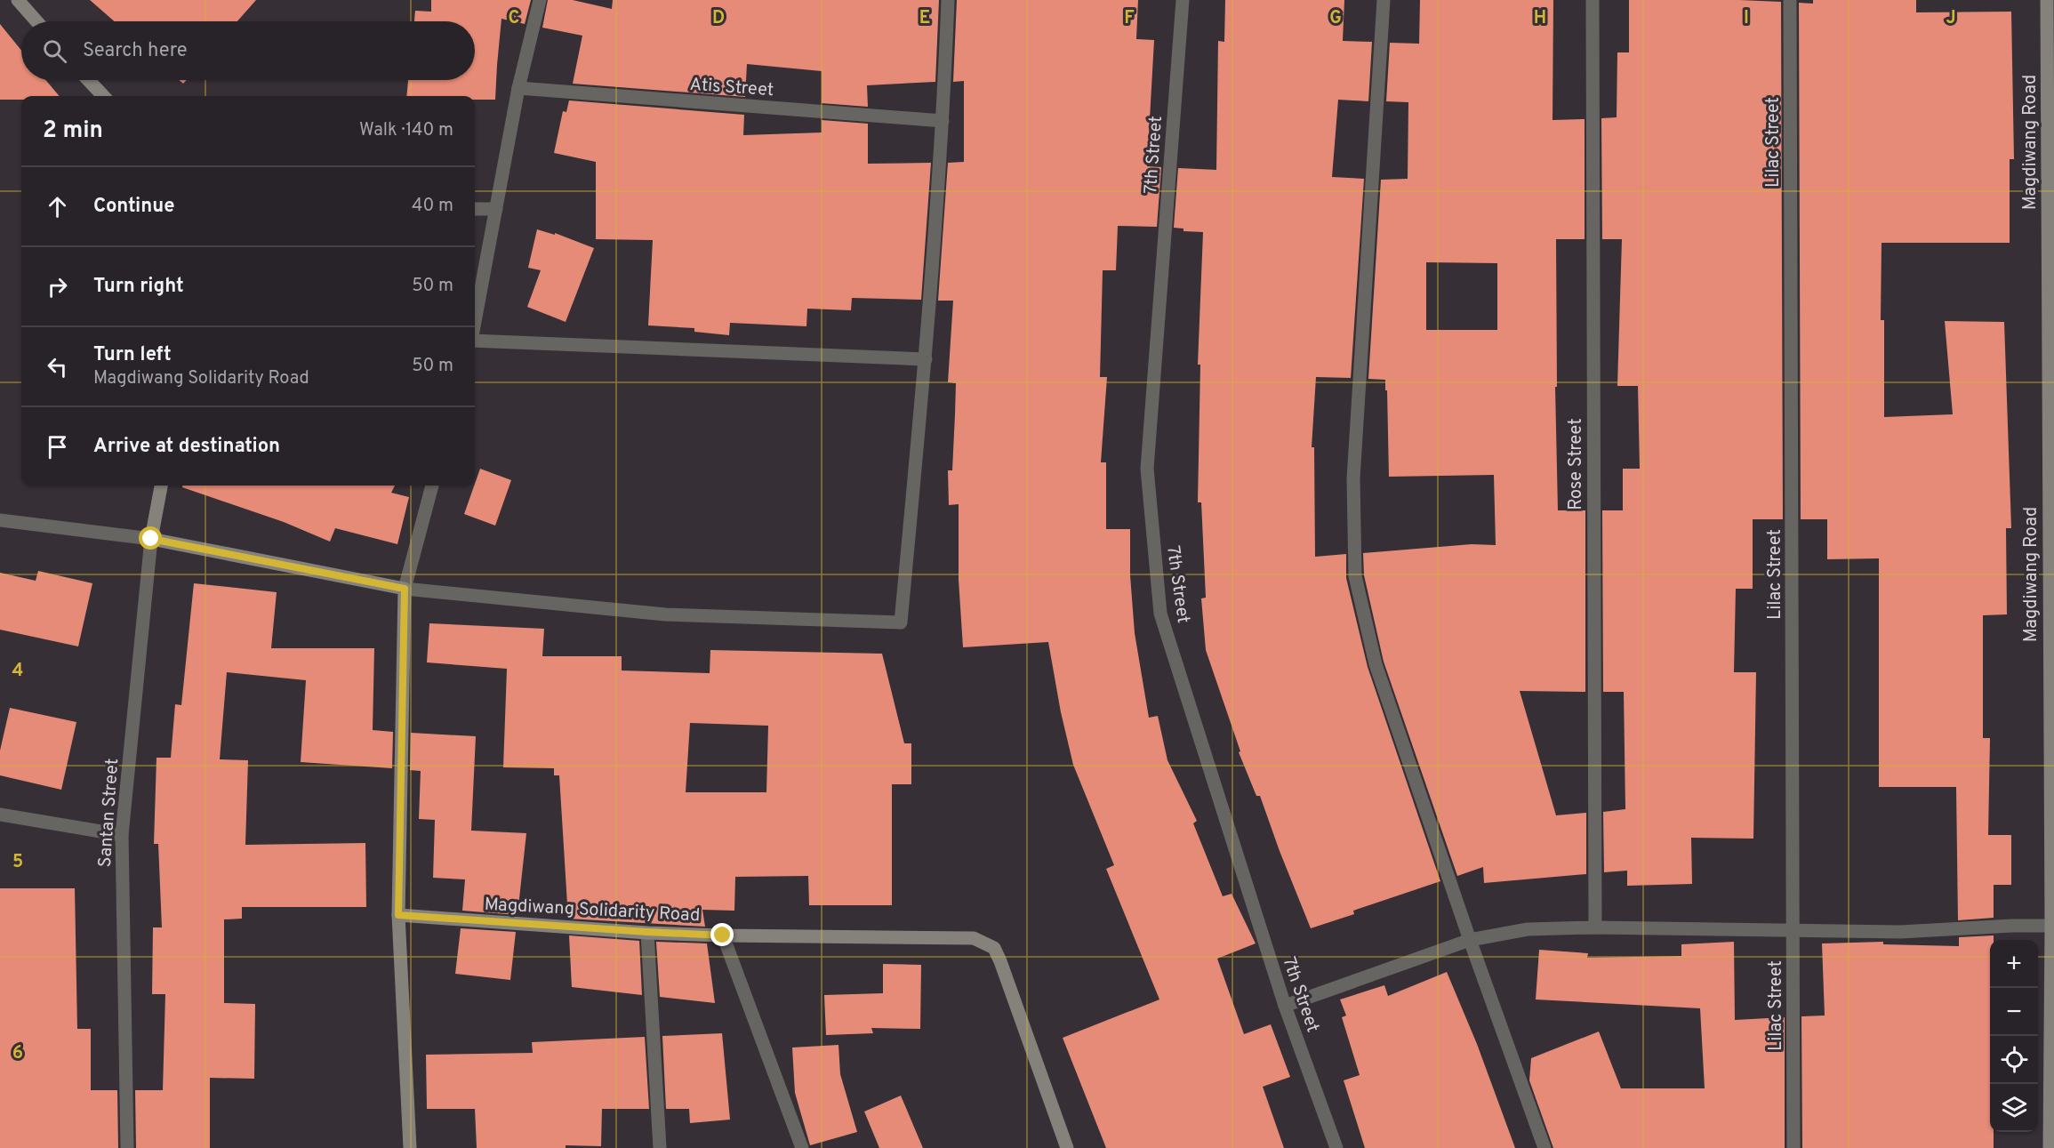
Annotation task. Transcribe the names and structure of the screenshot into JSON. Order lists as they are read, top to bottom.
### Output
{
  "streets": {
    "street": [
      "Atis Street",
      "Lilac Street",
      "Magdiwang Road",
      "7th Street",
      "Rose Street",
      "Santan Street",
      "Magdiwang Solidarity Road"
    ]
  },
  "page": {
    "search": "Search here",
    "heading": ["2 min", "Walk · 140 m"],
    "list": [
      ["Continue", "40 m"],
      ["Turn right", "50 m"],
      ["Turn left", "Magdiwang Solidarity Road", "50 m"],
      "Arrive at destination"
    ],
    "map_buttons": ["+", "−"]
  },
  "grid": {
    "columns": [
      "C",
      "D",
      "E",
      "F",
      "G",
      "H",
      "I",
      "J"
    ],
    "rows": ["4", "5", "6"]
  }
}
